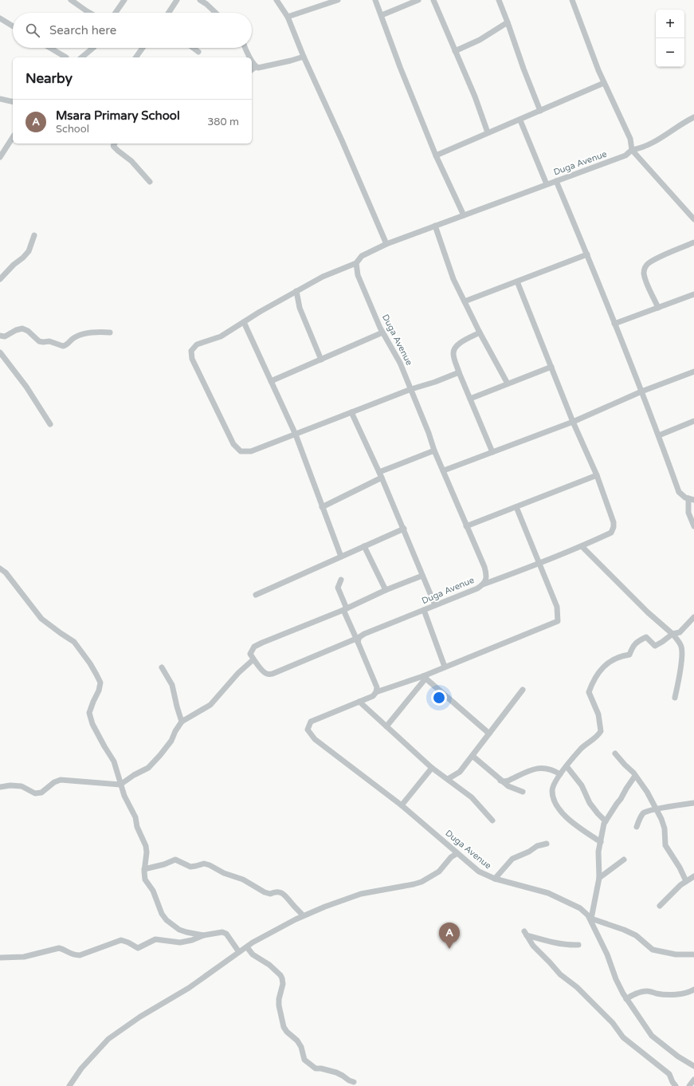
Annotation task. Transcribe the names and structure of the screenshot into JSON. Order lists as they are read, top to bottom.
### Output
{
  "streets": {
    "street": ["Duga Avenue"]
  },
  "page": {
    "map_buttons": ["+", "−"],
    "search": "Search here",
    "heading": "Nearby",
    "list": [
      {
        "mark": "A",
        "name": "Msara Primary School",
        "note": "School",
        "value": "380 m"
      }
    ],
    "pins": "A"
  }
}
